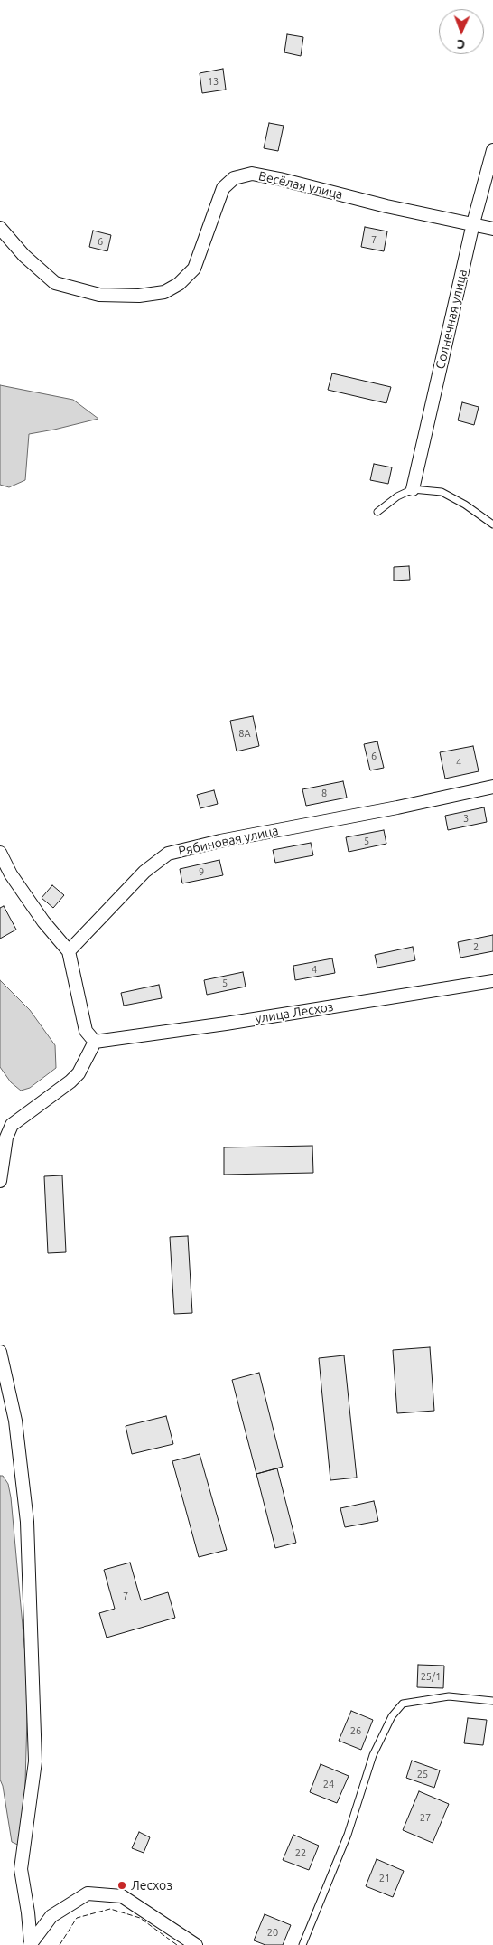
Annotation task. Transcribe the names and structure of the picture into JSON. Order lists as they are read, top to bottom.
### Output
{
  "streets": {
    "street": [
      "Весёлая улица",
      "Солнечная улица",
      "Рябиновая улица",
      "улица Лесхоз"
    ]
  },
  "crossings": [
    ["Весёлая улица", "Солнечная улица"]
  ],
  "places": ["Лесхоз"],
  "house_numbers": [
    "13",
    "7",
    "6",
    "8А",
    "6",
    "4",
    "8",
    "3",
    "5",
    "9",
    "2",
    "4",
    "5",
    "7",
    "25/1",
    "26",
    "25",
    "24",
    "27",
    "22",
    "21",
    "20"
  ],
  "north": "bottom"
}
